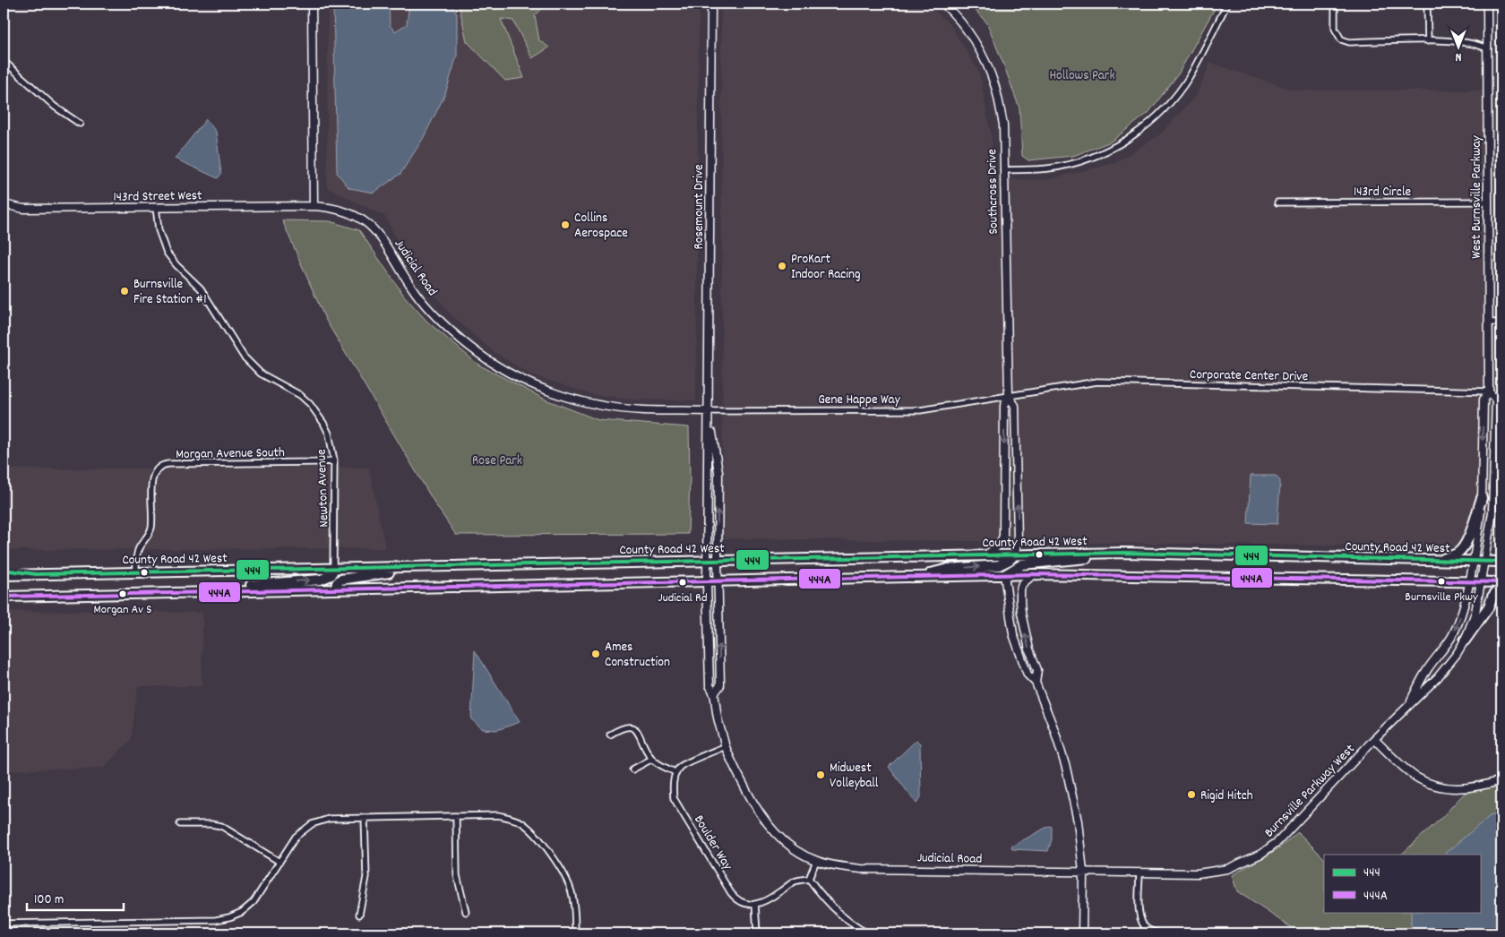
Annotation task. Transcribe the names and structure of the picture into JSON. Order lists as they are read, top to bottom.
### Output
{
  "streets": {
    "highway": ["County Road 42 West"],
    "street": [
      "143rd Circle",
      "Southcross Drive",
      "143rd Street West",
      "West Burnsville Parkway",
      "Rosemount Drive",
      "Judicial Road",
      "Corporate Center Drive",
      "Gene Happe Way",
      "Morgan Avenue South",
      "Newton Avenue",
      "Burnsville Parkway West",
      "Boulder Way"
    ]
  },
  "crossings": [
    ["143rd Circle", "West Burnsville Parkway"],
    ["Southcross Drive", "Corporate Center Drive"],
    ["Southcross Drive", "Gene Happe Way"],
    ["Southcross Drive", "County Road 42 West"],
    ["143rd Street West", "Judicial Road"],
    ["143rd Street West", "Newton Avenue"],
    ["West Burnsville Parkway", "Corporate Center Drive"],
    ["West Burnsville Parkway", "County Road 42 West"],
    ["West Burnsville Parkway", "Burnsville Parkway West"],
    ["Rosemount Drive", "Judicial Road"],
    ["Rosemount Drive", "Gene Happe Way"],
    ["Rosemount Drive", "County Road 42 West"],
    ["Judicial Road", "Gene Happe Way"],
    ["Judicial Road", "County Road 42 West"],
    ["Judicial Road", "Burnsville Parkway West"],
    ["Corporate Center Drive", "Gene Happe Way"],
    ["Morgan Avenue South", "Newton Avenue"],
    ["Morgan Avenue South", "County Road 42 West"],
    ["Newton Avenue", "County Road 42 West"],
    ["County Road 42 West", "Burnsville Parkway West"]
  ],
  "parks": ["Hollows Park", "Rose Park"],
  "places": [
    "Collins Aerospace",
    "ProKart Indoor Racing",
    "Burnsville Fire Station #1",
    "Burnsville Pkwy",
    "Judicial Rd",
    "Morgan Av S",
    "Ames Construction",
    "Midwest Volleyball",
    "Rigid Hitch"
  ],
  "lines": ["transit line 444", "transit line 444A"],
  "legend": ["444", "444A"],
  "scale_bar": "100 m",
  "north": "bottom"
}
